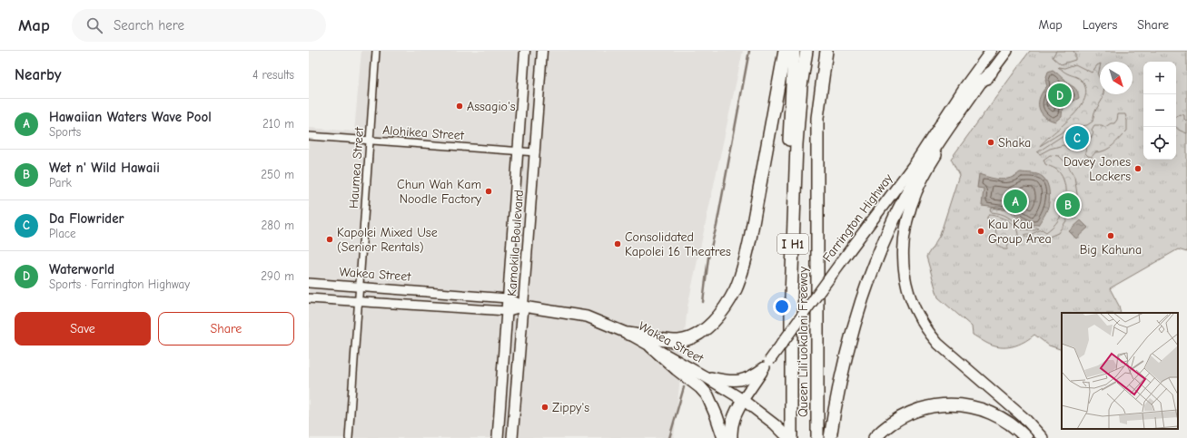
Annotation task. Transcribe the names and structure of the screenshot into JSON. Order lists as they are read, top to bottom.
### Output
{
  "streets": {
    "highway": ["I H1", "Queen Liliʻuokalani Freeway"],
    "main road": ["Farrington Highway", "Kamokila Boulevard", "Wakea Street"],
    "street": ["Alohikea Street", "Haumea Street"]
  },
  "crossings": [
    ["Alohikea Street", "Haumea Street"],
    ["Alohikea Street", "Kamokila Boulevard"],
    ["Haumea Street", "Wakea Street"],
    ["Farrington Highway", "Wakea Street"],
    ["Kamokila Boulevard", "Wakea Street"]
  ],
  "places": [
    "Assagio's",
    "Shaka",
    "Davey Jones Lockers",
    "Chun Wah Kam Noodle Factory",
    "Kau Kau Group Area",
    "Big Kahuna",
    "Kapolei Mixed Use (Senior Rentals)",
    "Consolidated Kapolei 16 Theatres",
    "Zippy's"
  ],
  "north": "bottom right",
  "page": {
    "header": "Map",
    "search": "Search here",
    "nav": ["Map", "Layers", "Share"],
    "heading": ["Nearby", "4 results"],
    "map_buttons": ["+", "−"],
    "pins": [
      "D",
      "C",
      "A",
      "B"
    ],
    "list": [
      {
        "mark": "A",
        "name": "Hawaiian Waters Wave Pool",
        "note": "Sports",
        "value": "210 m"
      },
      {
        "mark": "B",
        "name": "Wet n' Wild Hawaii",
        "note": "Park",
        "value": "250 m"
      },
      {
        "mark": "C",
        "name": "Da Flowrider",
        "note": "Place",
        "value": "280 m"
      },
      {
        "mark": "D",
        "name": "Waterworld",
        "note": "Sports · Farrington Highway",
        "value": "290 m"
      }
    ],
    "buttons": ["Save", "Share"]
  }
}
